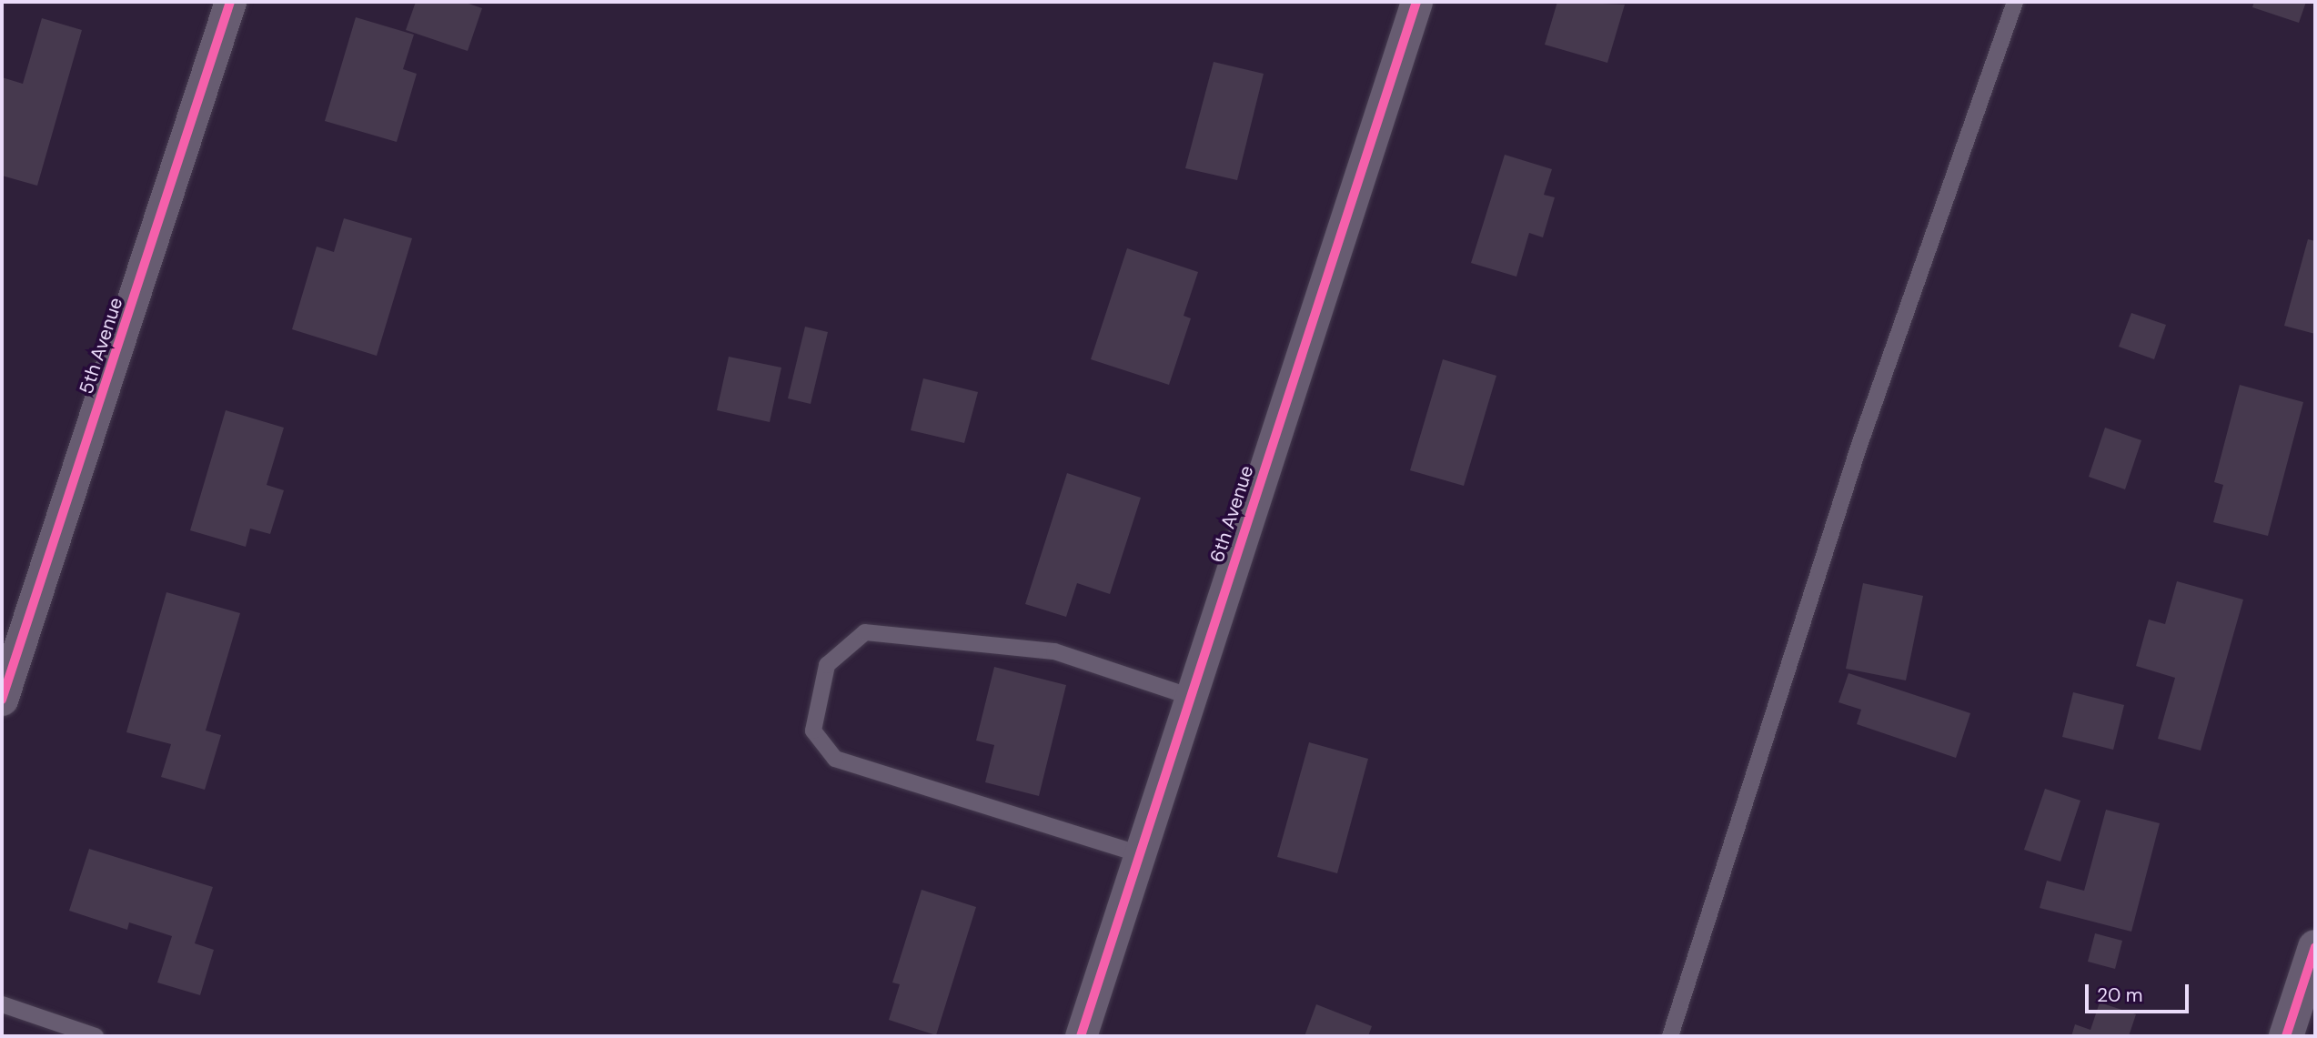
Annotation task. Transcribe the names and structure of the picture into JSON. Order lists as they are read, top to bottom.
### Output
{
  "streets": {
    "street": ["5th Avenue", "6th Avenue"]
  },
  "scale_bar": "20 m"
}
